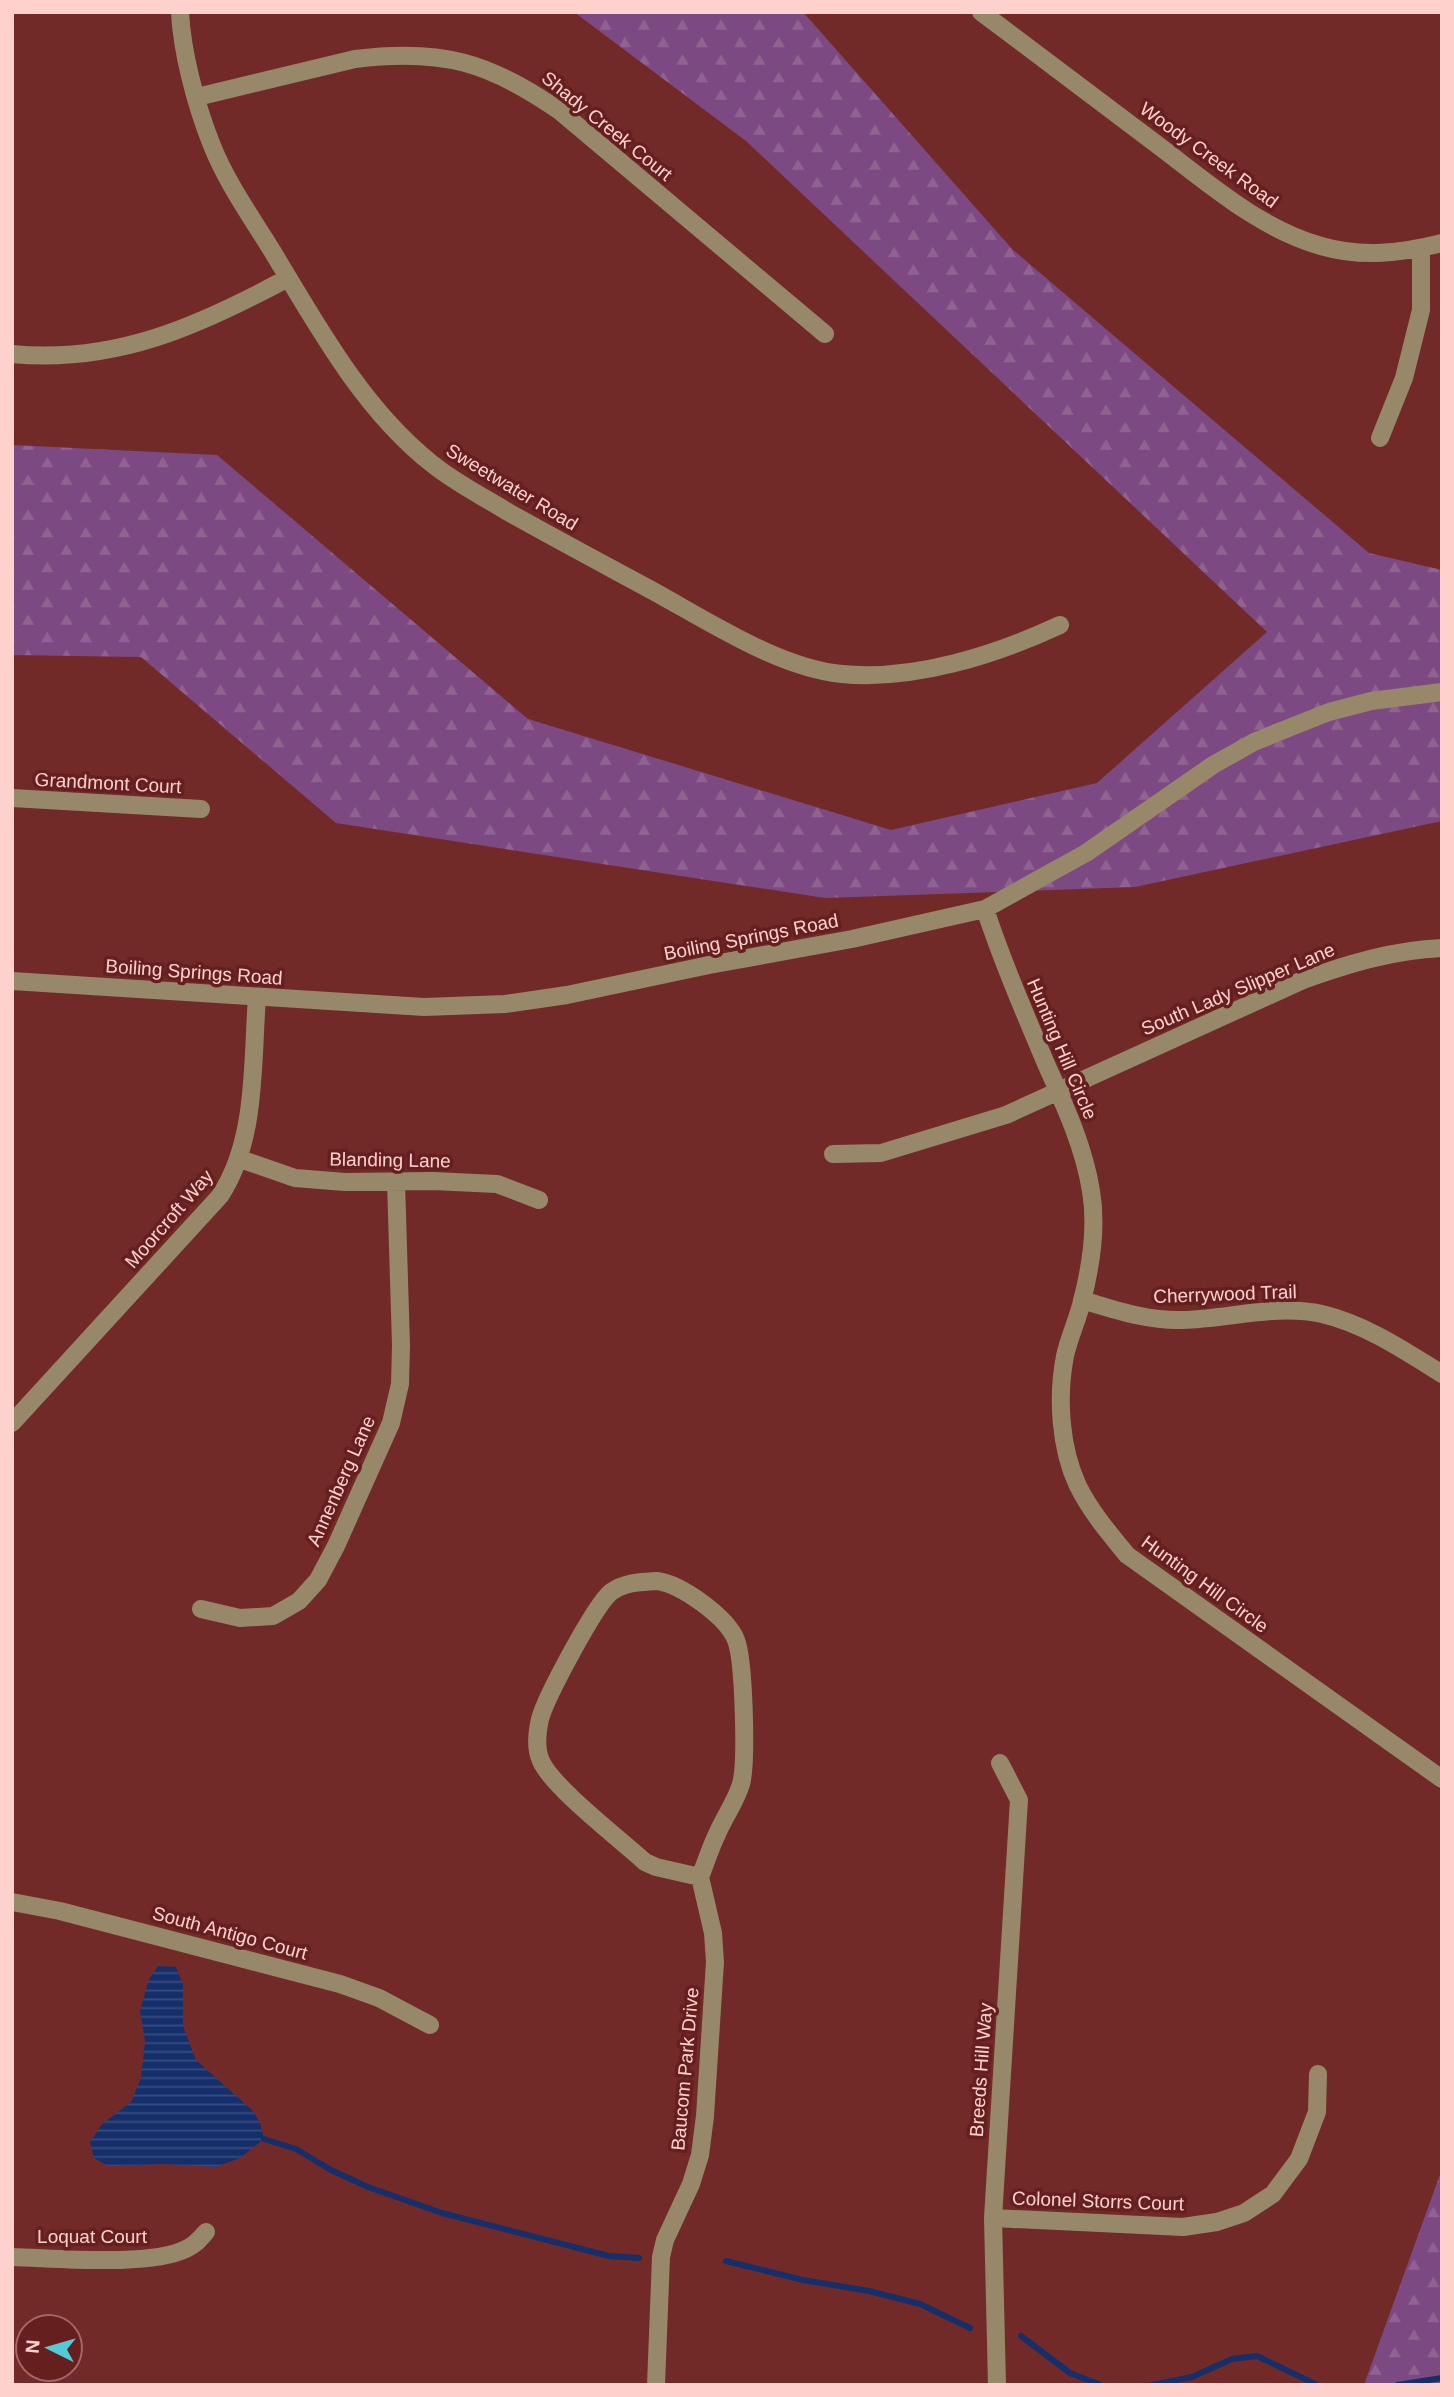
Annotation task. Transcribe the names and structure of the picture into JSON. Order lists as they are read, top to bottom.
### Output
{
  "streets": {
    "street": [
      "Shady Creek Court",
      "Woody Creek Road",
      "Sweetwater Road",
      "Grandmont Court",
      "Boiling Springs Road",
      "South Lady Slipper Lane",
      "Hunting Hill Circle",
      "Blanding Lane",
      "Moorcroft Way",
      "Cherrywood Trail",
      "Annenberg Lane",
      "South Antigo Court",
      "Baucom Park Drive",
      "Breeds Hill Way",
      "Colonel Storrs Court",
      "Loquat Court"
    ]
  },
  "crossings": [
    ["Shady Creek Court", "Sweetwater Road"],
    ["Boiling Springs Road", "Hunting Hill Circle"],
    ["Boiling Springs Road", "Moorcroft Way"],
    ["South Lady Slipper Lane", "Hunting Hill Circle"],
    ["Hunting Hill Circle", "Cherrywood Trail"],
    ["Blanding Lane", "Moorcroft Way"],
    ["Blanding Lane", "Annenberg Lane"],
    ["Breeds Hill Way", "Colonel Storrs Court"]
  ],
  "north": "left"
}
